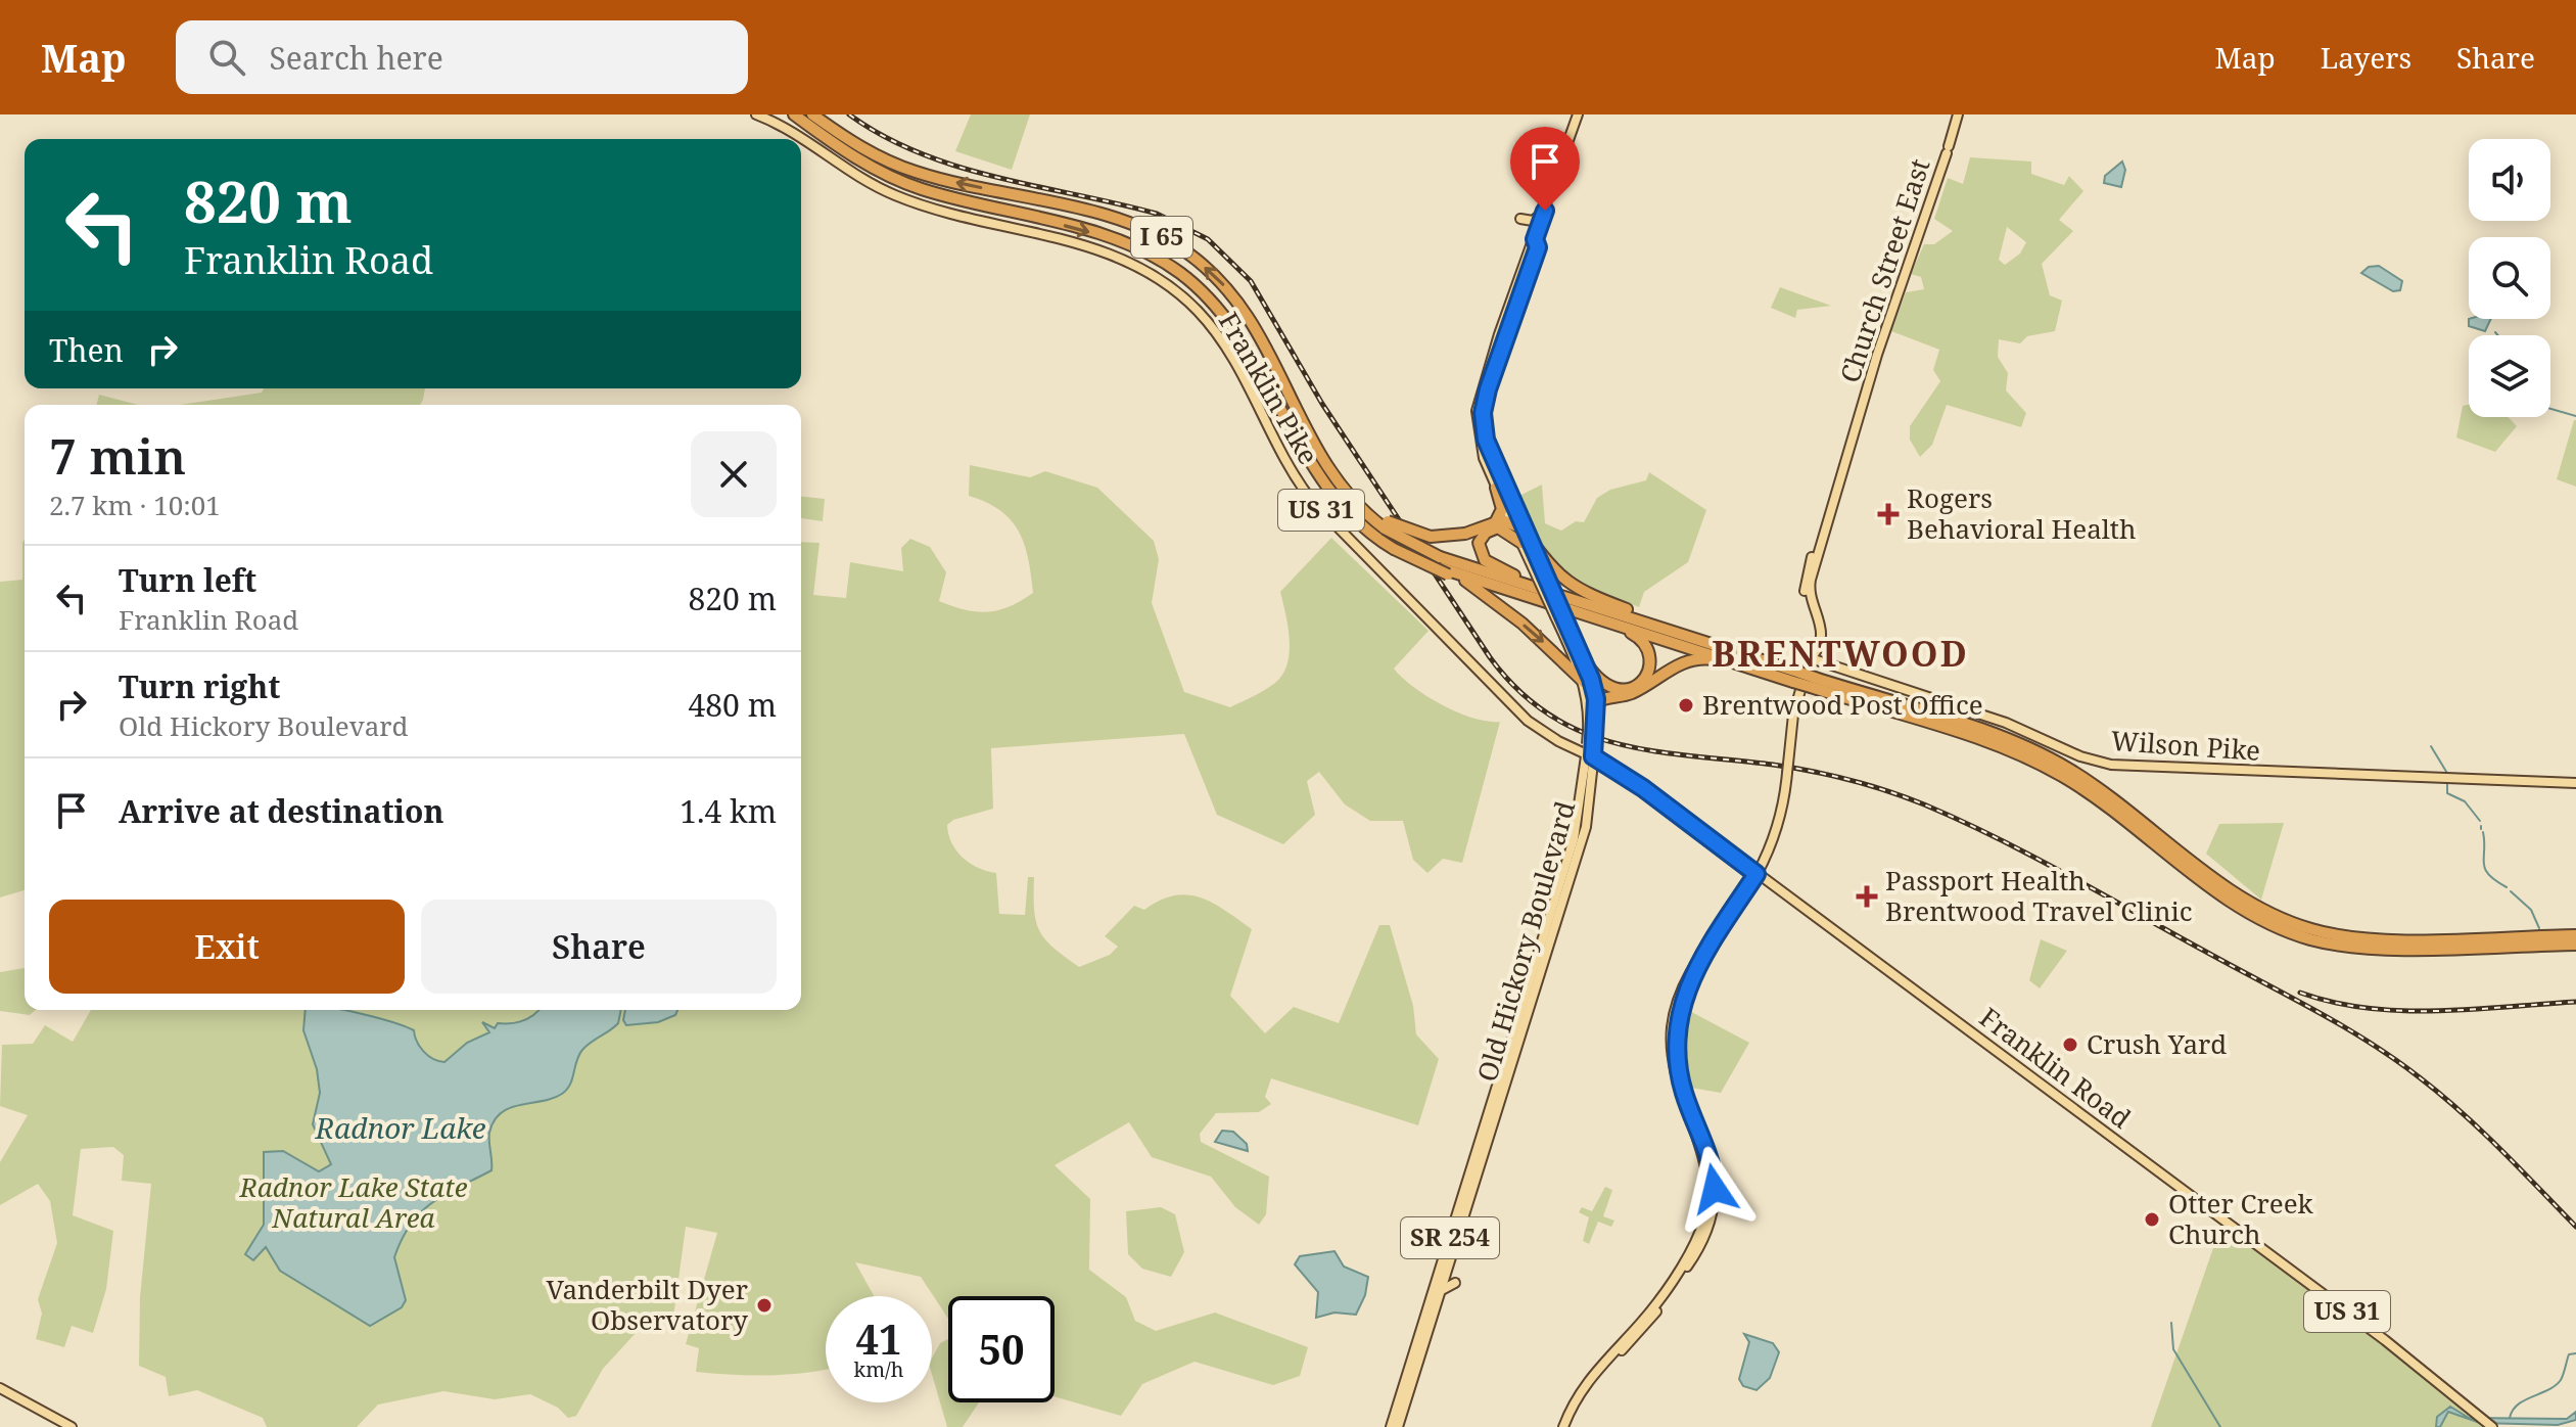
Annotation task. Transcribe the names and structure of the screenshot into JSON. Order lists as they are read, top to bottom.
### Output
{
  "streets": {
    "highway": ["I 65"],
    "main road": [
      "Church Street East",
      "Franklin Pike",
      "US 31",
      "Wilson Pike",
      "Old Hickory Boulevard",
      "Franklin Road",
      "SR 254"
    ]
  },
  "crossings": [
    ["Church Street East", "Wilson Pike"],
    ["Church Street East", "Franklin Road"],
    ["Franklin Pike", "Old Hickory Boulevard"],
    ["Franklin Pike", "Franklin Road"],
    ["Old Hickory Boulevard", "Franklin Road"]
  ],
  "districts": ["BRENTWOOD"],
  "water": ["Radnor Lake"],
  "parks": ["Radnor Lake State Natural Area"],
  "places": {
    "health": ["Rogers Behavioral Health", "Passport Health Brentwood Travel Clinic"],
    "other": [
      "Brentwood Post Office",
      "Crush Yard",
      "Otter Creek Church",
      "Vanderbilt Dyer Observatory"
    ]
  },
  "page": {
    "header": "Map",
    "search": "Search here",
    "nav": ["Map", "Layers", "Share"],
    "turn": ["820 m", "Franklin Road"],
    "then": "Then",
    "heading": ["7 min", "2.7 km · 10:01"],
    "list": [
      {
        "name": "Turn left",
        "note": "Franklin Road",
        "value": "820 m"
      },
      {
        "name": "Turn right",
        "note": "Old Hickory Boulevard",
        "value": "480 m"
      },
      {
        "name": "Arrive at destination",
        "value": "1.4 km"
      }
    ],
    "buttons": ["Exit", "Share"],
    "speed": "41 km/h",
    "limit": "50"
  }
}
